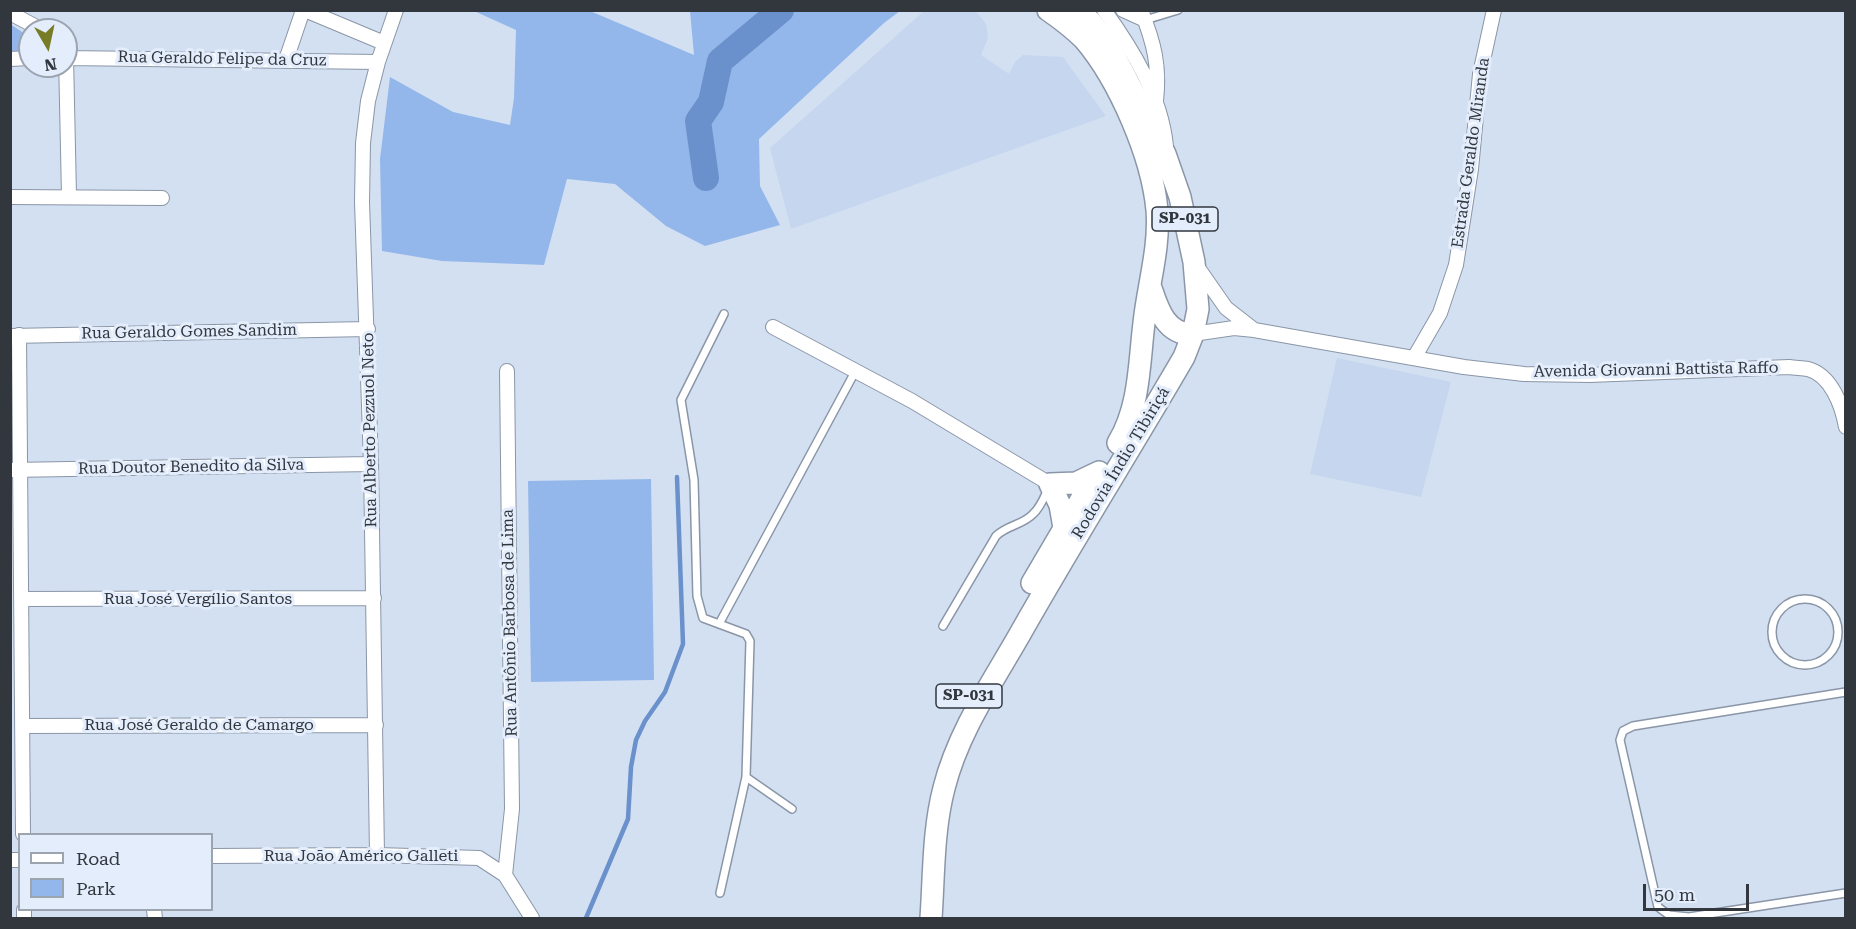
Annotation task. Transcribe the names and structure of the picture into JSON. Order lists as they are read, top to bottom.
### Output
{
  "streets": {
    "highway": ["SP-031", "Rodovia Índio Tibiriçá"],
    "street": [
      "Rua Geraldo Felipe da Cruz",
      "Estrada Geraldo Miranda",
      "Rua Geraldo Gomes Sandim",
      "Avenida Giovanni Battista Raffo",
      "Rua Alberto Pezzuol Neto",
      "Rua Doutor Benedito da Silva",
      "Rua José Vergílio Santos",
      "Rua Antônio Barbosa de Lima",
      "Rua José Geraldo de Camargo",
      "Rua João Américo Galleti"
    ]
  },
  "crossings": [
    ["Rua Geraldo Felipe da Cruz", "Rua Alberto Pezzuol Neto"],
    ["Estrada Geraldo Miranda", "Avenida Giovanni Battista Raffo"],
    ["Rua Geraldo Gomes Sandim", "Rua Alberto Pezzuol Neto"],
    ["Avenida Giovanni Battista Raffo", "Rodovia Índio Tibiriçá"],
    ["Rua Alberto Pezzuol Neto", "Rua Doutor Benedito da Silva"],
    ["Rua Alberto Pezzuol Neto", "Rua José Vergílio Santos"],
    ["Rua Alberto Pezzuol Neto", "Rua José Geraldo de Camargo"],
    ["Rua Alberto Pezzuol Neto", "Rua João Américo Galleti"],
    ["Rua Antônio Barbosa de Lima", "Rua João Américo Galleti"]
  ],
  "legend": ["Road", "Park"],
  "scale_bar": "50 m",
  "north": "bottom"
}
